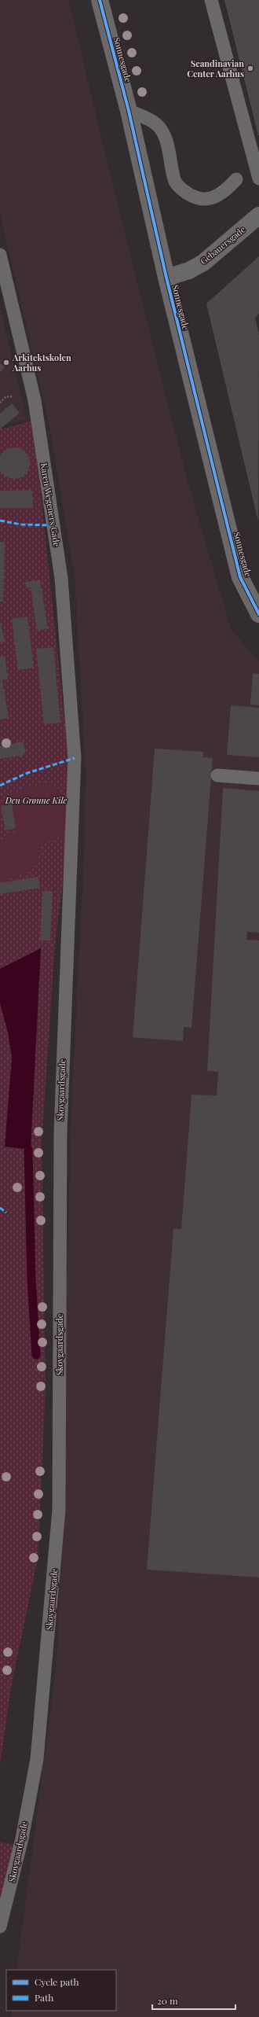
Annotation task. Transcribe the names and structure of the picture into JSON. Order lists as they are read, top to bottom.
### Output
{
  "streets": {
    "street": ["Sonnesgade", "Gebauersgade"],
    "lane": ["Karen Wegeners Gade", "Skovgaardsgade"]
  },
  "crossings": [
    ["Sonnesgade", "Gebauersgade"],
    ["Karen Wegeners Gade", "Skovgaardsgade"]
  ],
  "parks": ["Den Grønne Kile"],
  "places": ["Scandinavian Center Aarhus", "Arkitektskolen Aarhus"],
  "legend": ["Cycle path", "Path"],
  "scale_bar": "20 m"
}
